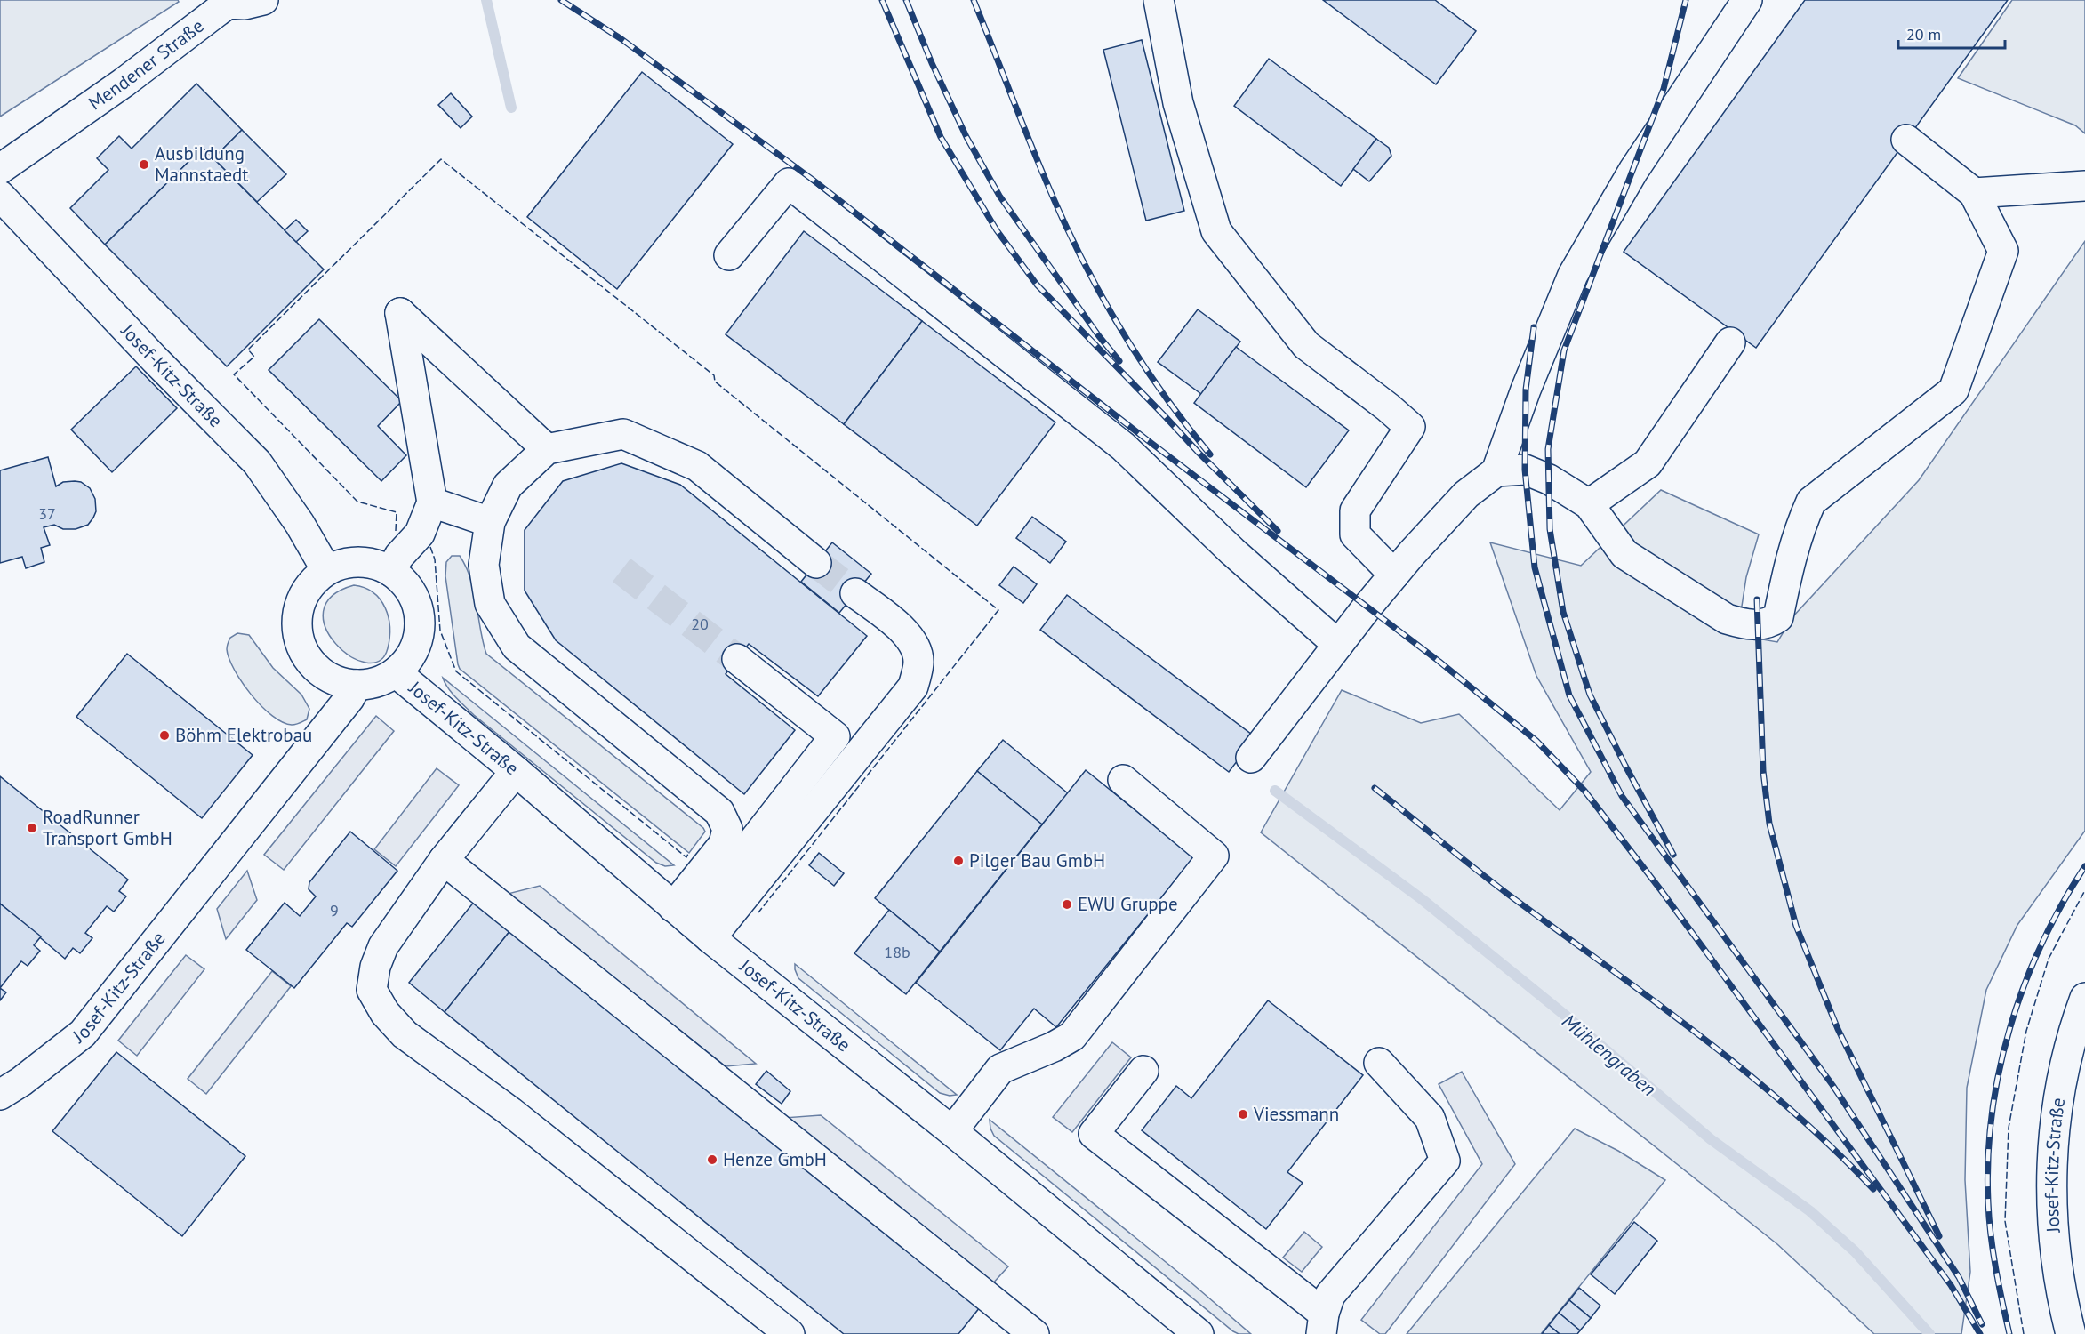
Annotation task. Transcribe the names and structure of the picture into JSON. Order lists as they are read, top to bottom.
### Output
{
  "streets": {
    "street": ["Mendener Straße", "Josef-Kitz-Straße"]
  },
  "water": ["Mühlengraben"],
  "places": [
    "Ausbildung Mannstaedt",
    "Böhm Elektrobau",
    "RoadRunner Transport GmbH",
    "Pilger Bau GmbH",
    "EWU Gruppe",
    "Viessmann",
    "Henze GmbH"
  ],
  "house_numbers": [
    "37",
    "20",
    "9",
    "18b"
  ],
  "scale_bar": "20 m"
}
